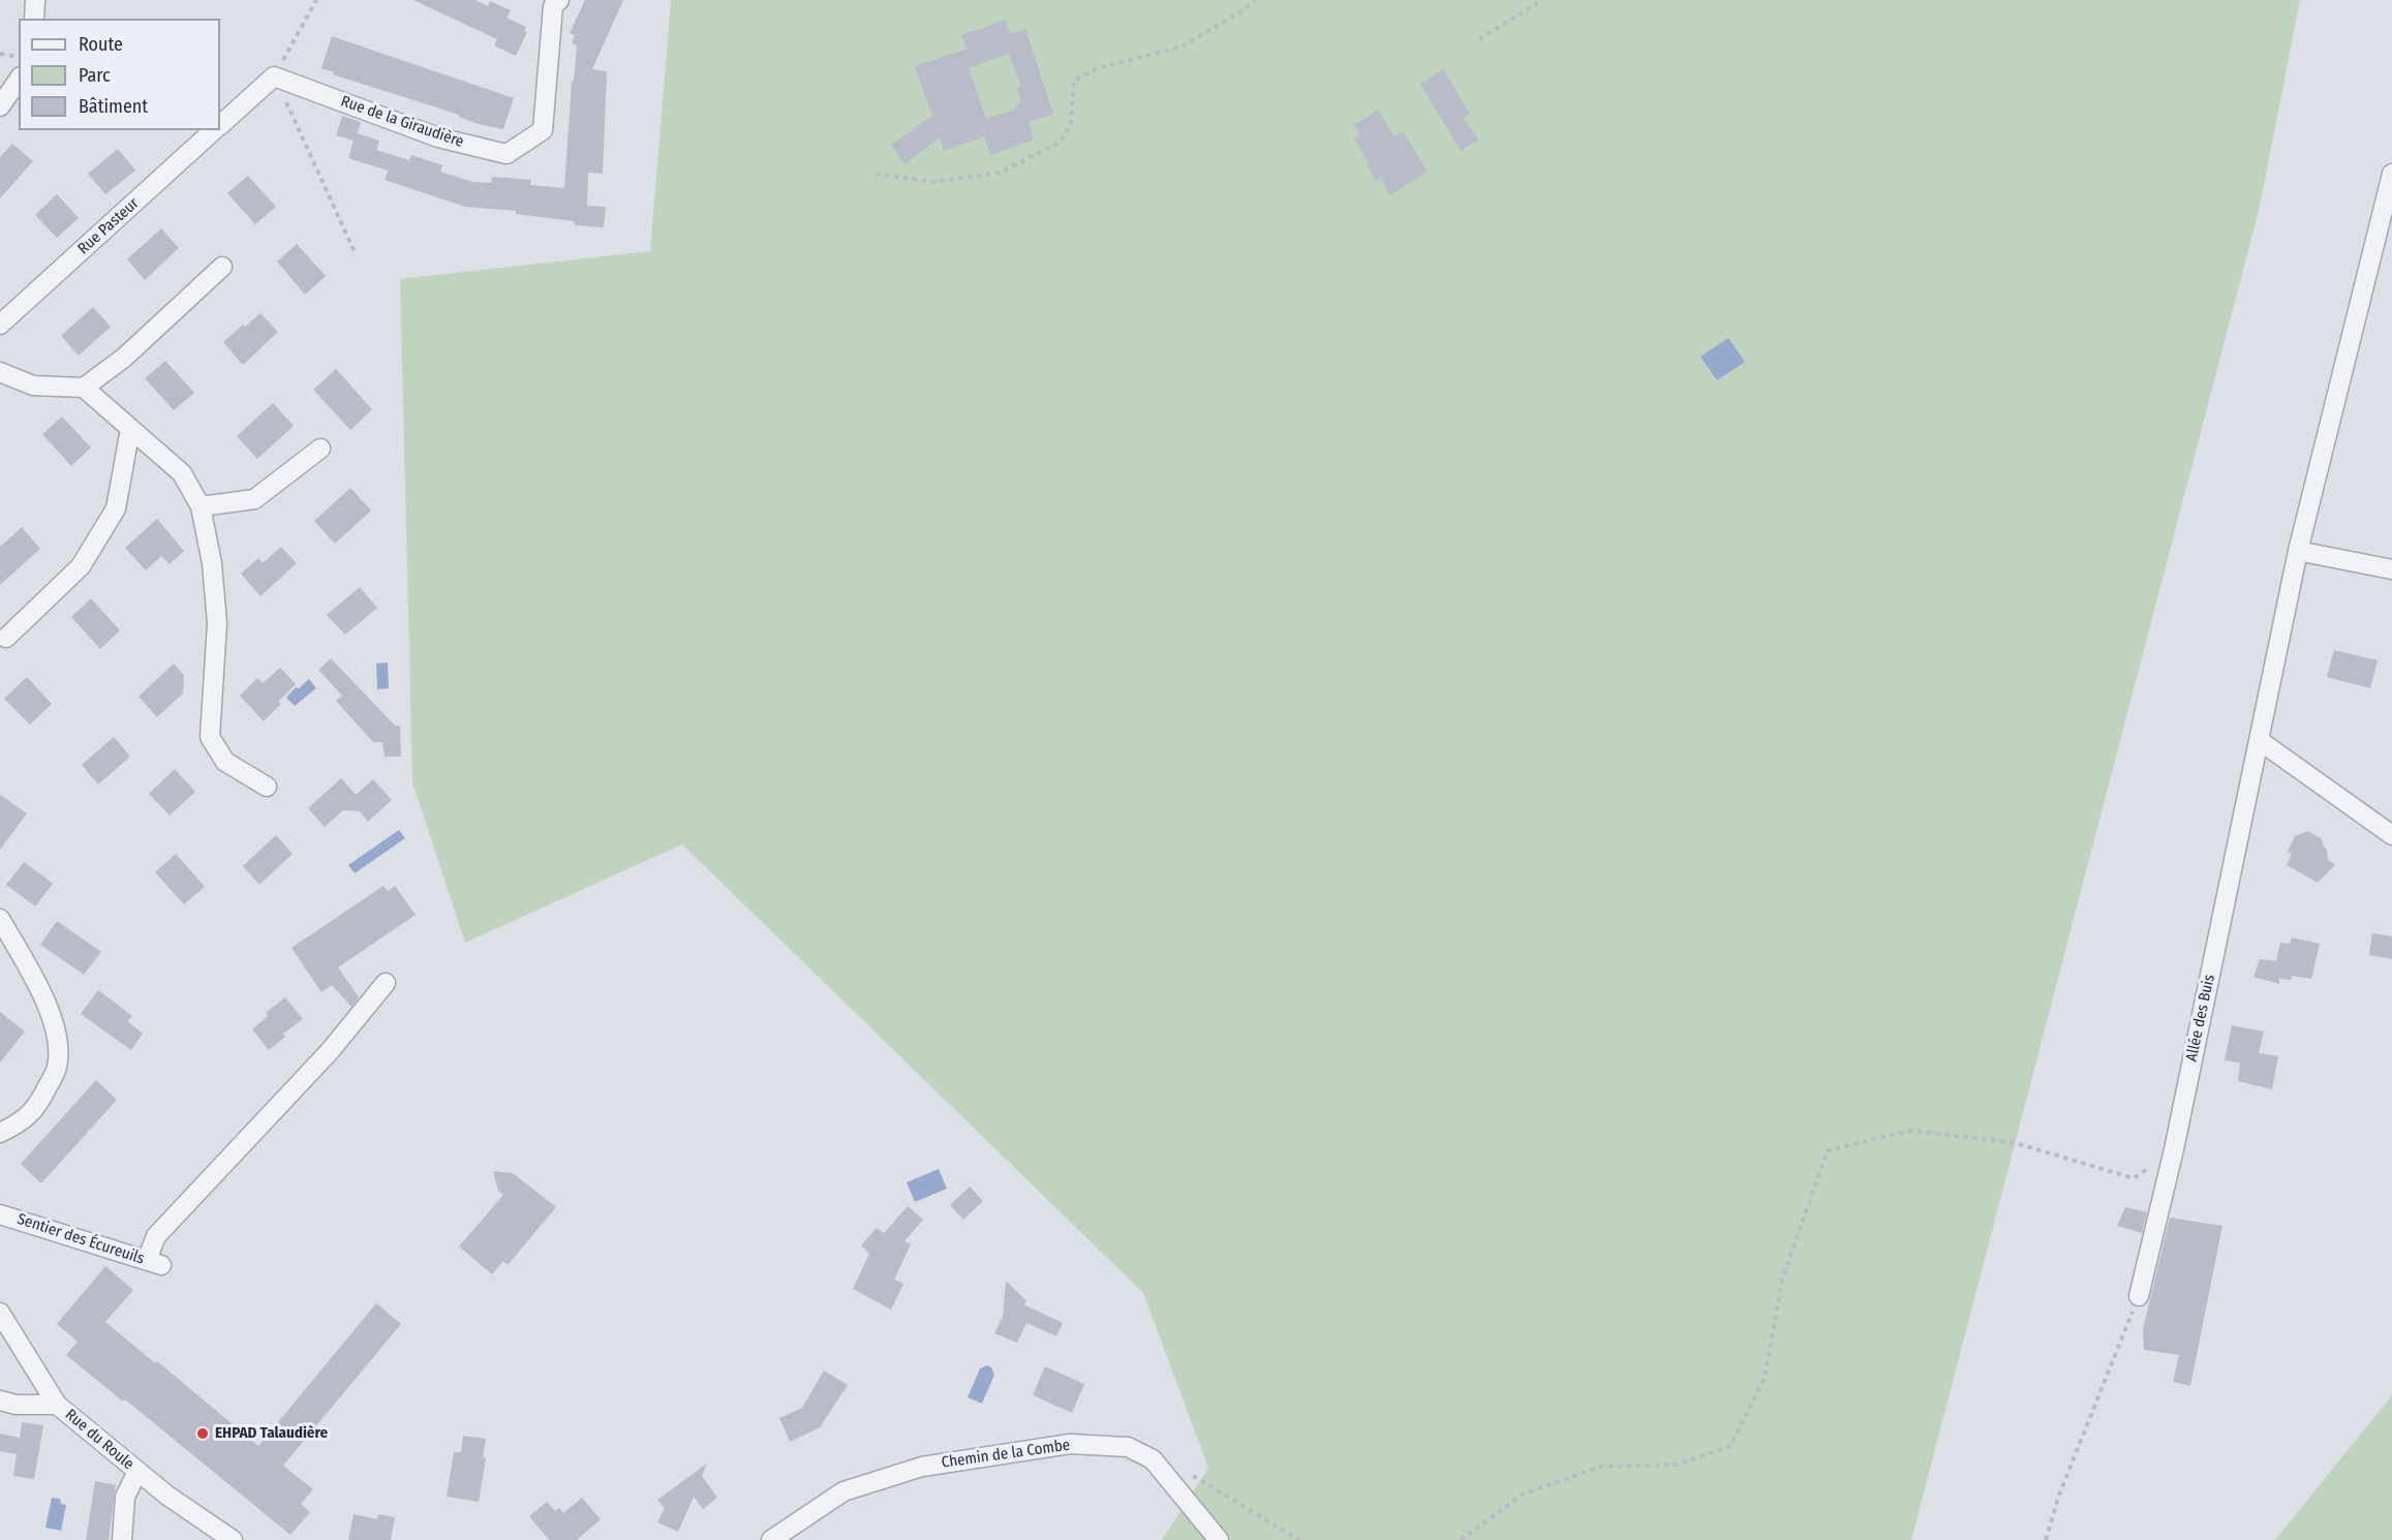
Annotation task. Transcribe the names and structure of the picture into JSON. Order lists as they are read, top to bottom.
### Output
{
  "streets": {
    "street": [
      "Rue de la Giraudière",
      "Rue Pasteur",
      "Allée des Buis",
      "Sentier des Écureuils",
      "Rue du Roule",
      "Chemin de la Combe"
    ]
  },
  "crossings": [
    ["Rue de la Giraudière", "Rue Pasteur"]
  ],
  "places": ["EHPAD Talaudière"],
  "legend": ["Route", "Parc", "Bâtiment"]
}
